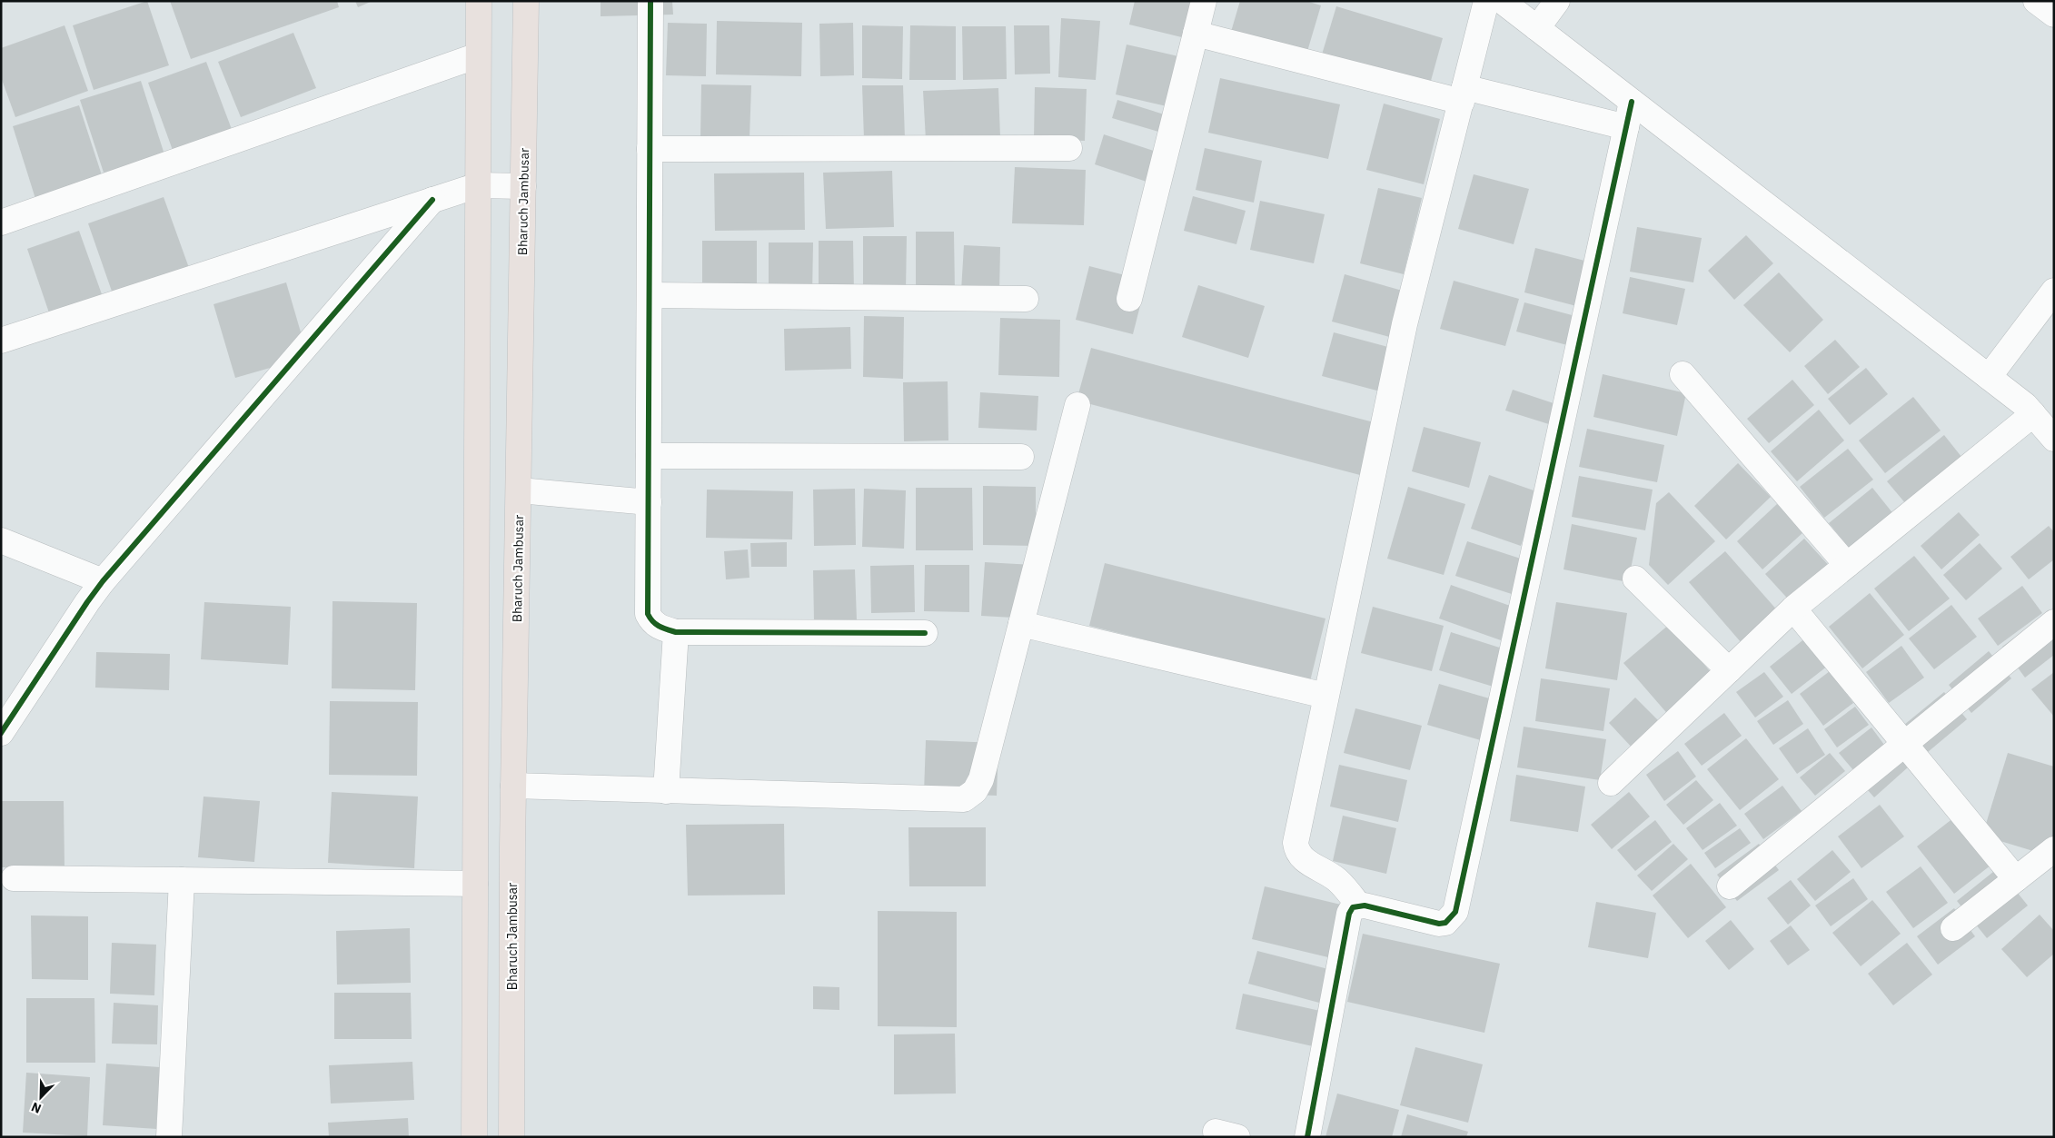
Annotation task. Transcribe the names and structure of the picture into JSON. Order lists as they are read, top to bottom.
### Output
{
  "streets": {
    "main road": ["Bharuch Jambusar"]
  },
  "north": "bottom left"
}
